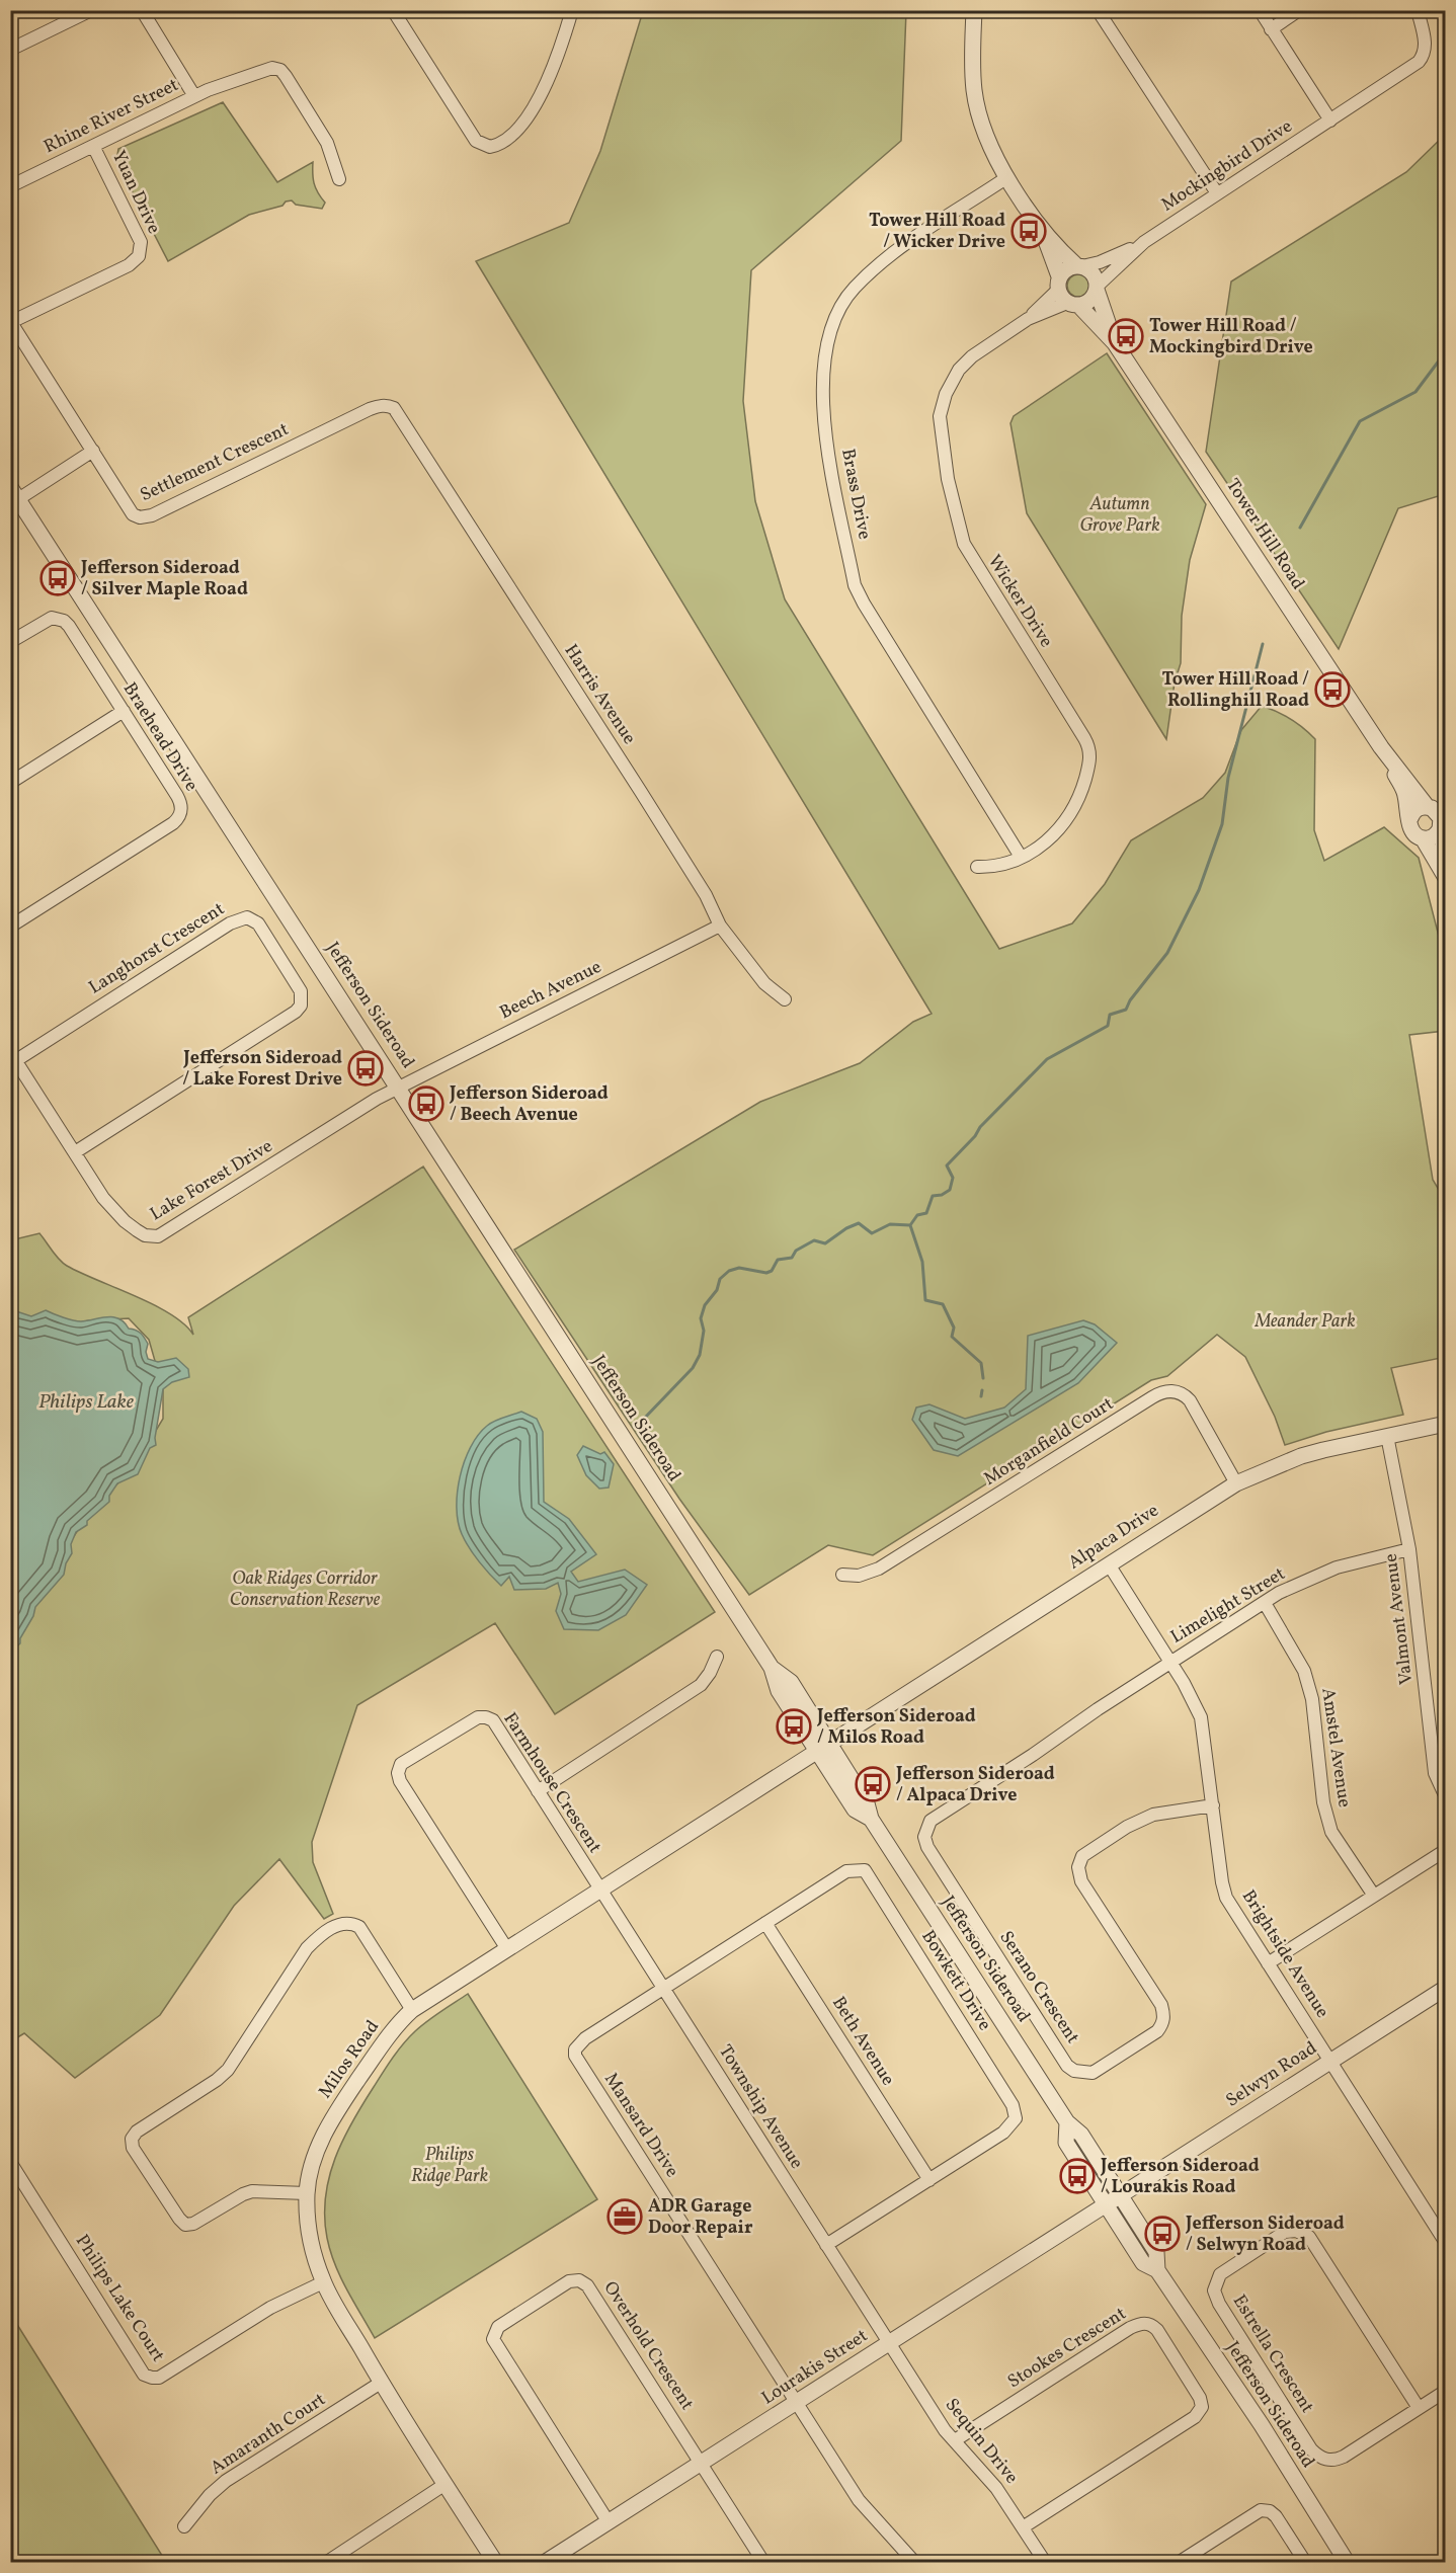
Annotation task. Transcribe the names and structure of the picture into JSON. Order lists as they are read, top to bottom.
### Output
{
  "streets": {
    "street": [
      "Rhine River Street",
      "Mockingbird Drive",
      "Yuan Drive",
      "Settlement Crescent",
      "Brass Drive",
      "Tower Hill Road",
      "Wicker Drive",
      "Harris Avenue",
      "Braehead Drive",
      "Langhorst Crescent",
      "Beech Avenue",
      "Jefferson Sideroad",
      "Lake Forest Drive",
      "Morganfield Court",
      "Alpaca Drive",
      "Limelight Street",
      "Valmont Avenue",
      "Amstel Avenue",
      "Farmhouse Crescent",
      "Brightside Avenue",
      "Bowkett Drive",
      "Serano Crescent",
      "Beth Avenue",
      "Milos Road",
      "Selwyn Road",
      "Township Avenue",
      "Mansard Drive",
      "Philips Lake Court",
      "Overhold Crescent",
      "Stookes Crescent",
      "Estrella Crescent",
      "Lourakis Street",
      "Amaranth Court",
      "Sequin Drive"
    ]
  },
  "crossings": [
    ["Rhine River Street", "Yuan Drive"],
    ["Mockingbird Drive", "Tower Hill Road"],
    ["Mockingbird Drive", "Wicker Drive"],
    ["Yuan Drive", "Settlement Crescent"],
    ["Settlement Crescent", "Harris Avenue"],
    ["Brass Drive", "Tower Hill Road"],
    ["Brass Drive", "Wicker Drive"],
    ["Tower Hill Road", "Wicker Drive"],
    ["Harris Avenue", "Beech Avenue"],
    ["Langhorst Crescent", "Lake Forest Drive"],
    ["Beech Avenue", "Jefferson Sideroad"],
    ["Beech Avenue", "Lake Forest Drive"],
    ["Jefferson Sideroad", "Lake Forest Drive"],
    ["Jefferson Sideroad", "Alpaca Drive"],
    ["Jefferson Sideroad", "Milos Road"],
    ["Jefferson Sideroad", "Selwyn Road"],
    ["Jefferson Sideroad", "Lourakis Street"],
    ["Morganfield Court", "Alpaca Drive"],
    ["Alpaca Drive", "Valmont Avenue"],
    ["Alpaca Drive", "Brightside Avenue"],
    ["Alpaca Drive", "Milos Road"],
    ["Limelight Street", "Valmont Avenue"],
    ["Limelight Street", "Amstel Avenue"],
    ["Limelight Street", "Brightside Avenue"],
    ["Limelight Street", "Serano Crescent"],
    ["Farmhouse Crescent", "Milos Road"],
    ["Farmhouse Crescent", "Township Avenue"],
    ["Brightside Avenue", "Serano Crescent"],
    ["Brightside Avenue", "Selwyn Road"],
    ["Bowkett Drive", "Beth Avenue"],
    ["Bowkett Drive", "Township Avenue"],
    ["Bowkett Drive", "Mansard Drive"],
    ["Milos Road", "Township Avenue"],
    ["Milos Road", "Philips Lake Court"],
    ["Milos Road", "Amaranth Court"],
    ["Selwyn Road", "Lourakis Street"],
    ["Township Avenue", "Mansard Drive"],
    ["Township Avenue", "Lourakis Street"],
    ["Township Avenue", "Sequin Drive"],
    ["Mansard Drive", "Lourakis Street"],
    ["Overhold Crescent", "Lourakis Street"],
    ["Stookes Crescent", "Sequin Drive"],
    ["Lourakis Street", "Sequin Drive"]
  ],
  "water": ["Philips Lake"],
  "parks": [
    "Autumn Grove Park",
    "Meander Park",
    "Oak Ridges Corridor Conservation Reserve",
    "Philips Ridge Park"
  ],
  "places": {
    "bus stop": [
      "Tower Hill Road / Wicker Drive",
      "Tower Hill Road / Mockingbird Drive",
      "Jefferson Sideroad / Silver Maple Road",
      "Tower Hill Road / Rollinghill Road",
      "Jefferson Sideroad / Lake Forest Drive",
      "Jefferson Sideroad / Beech Avenue",
      "Jefferson Sideroad / Milos Road",
      "Jefferson Sideroad / Alpaca Drive",
      "Jefferson Sideroad / Lourakis Road",
      "Jefferson Sideroad / Selwyn Road"
    ],
    "office": ["ADR Garage Door Repair"]
  }
}
